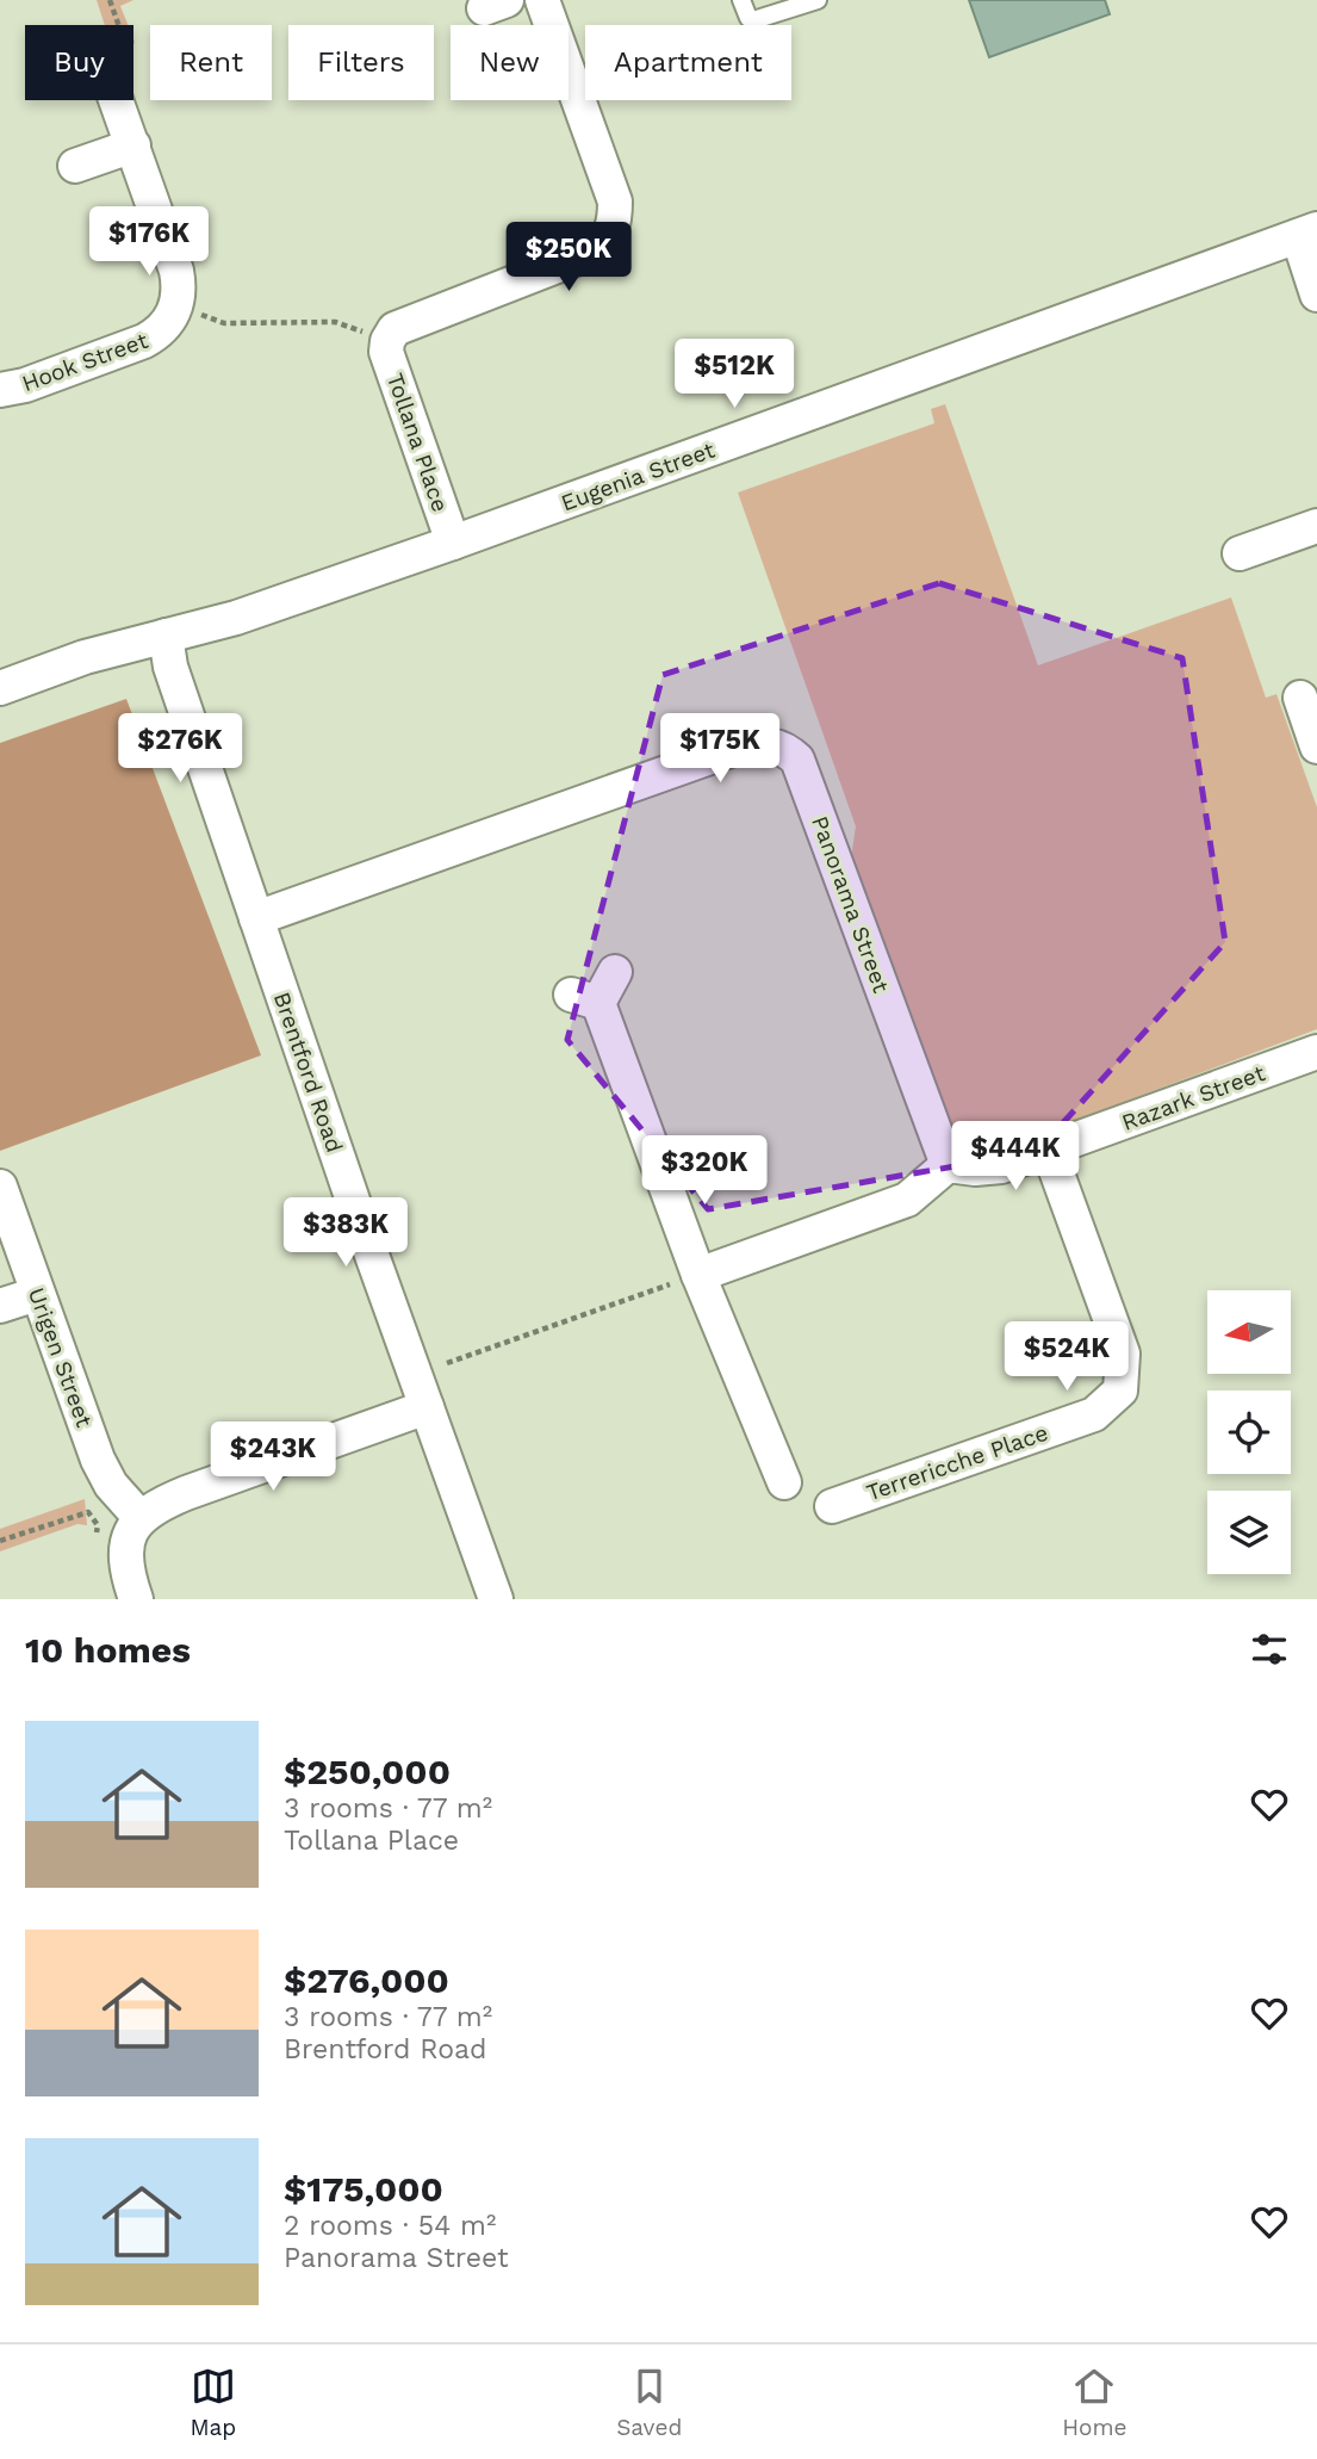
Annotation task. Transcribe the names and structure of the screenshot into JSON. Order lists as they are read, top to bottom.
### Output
{
  "streets": {
    "street": [
      "Hook Street",
      "Tollana Place",
      "Eugenia Street",
      "Panorama Street",
      "Brentford Road",
      "Razark Street",
      "Urigen Street",
      "Terrericche Place"
    ]
  },
  "crossings": [
    ["Tollana Place", "Eugenia Street"],
    ["Eugenia Street", "Brentford Road"],
    ["Panorama Street", "Brentford Road"],
    ["Panorama Street", "Razark Street"],
    ["Razark Street", "Terrericche Place"]
  ],
  "north": "left",
  "page": {
    "chip": [
      "Buy",
      "Rent",
      "Filters",
      "New",
      "Apartment"
    ],
    "price": [
      "$176K",
      "$250K",
      "$512K",
      "$276K",
      "$175K",
      "$444K",
      "$320K",
      "$383K",
      "$524K",
      "$243K"
    ],
    "heading": "10 homes",
    "list": [
      {
        "name": "$250,000",
        "note": "3 rooms · 77 m² · Tollana Place"
      },
      {
        "name": "$276,000",
        "note": "3 rooms · 77 m² · Brentford Road"
      },
      {
        "name": "$175,000",
        "note": "2 rooms · 54 m² · Panorama Street"
      }
    ],
    "tabs": ["Map", "Saved", "Home"]
  }
}
